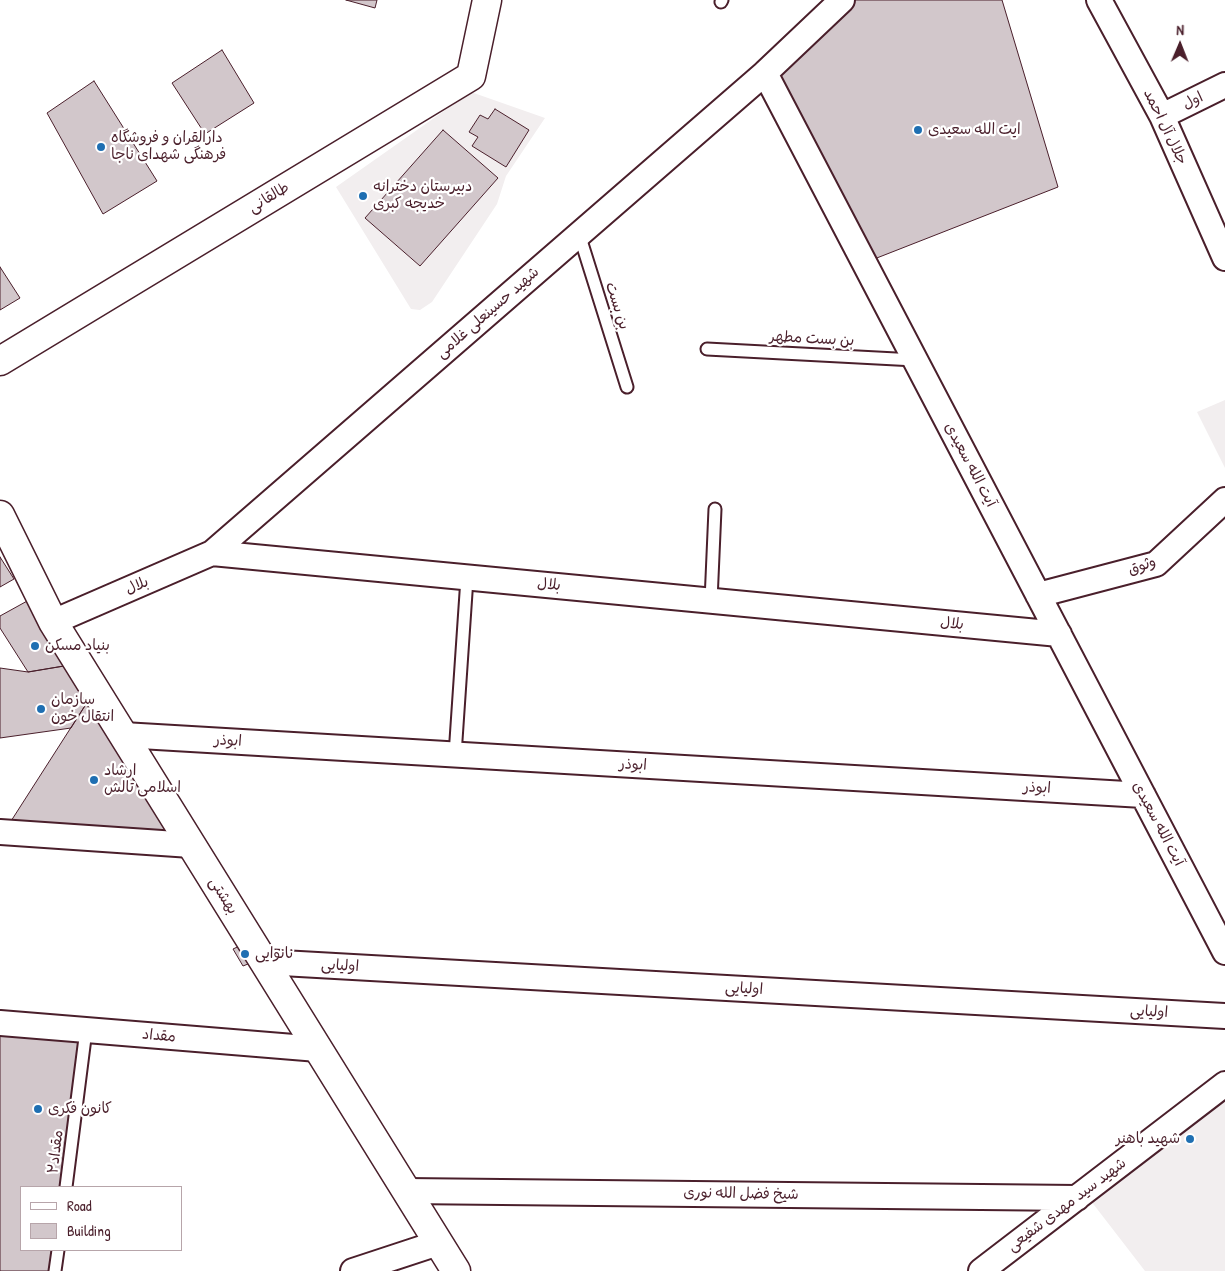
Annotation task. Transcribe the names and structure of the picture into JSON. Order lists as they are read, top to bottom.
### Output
{
  "streets": {
    "street": [
      "اول",
      "جلال آل احمد",
      "طالقانی",
      "شهید حسینعلی غلامی",
      "آیت الله سعیدی",
      "وثوق",
      "بلال",
      "ابوذر",
      "بهشتی",
      "اولیایی",
      "مقداد",
      "شیخ فضل الله نوری",
      "شهید سید مهدی شفیعی"
    ],
    "lane": ["بن بست", "بن بست مطهر", "مقداد۲"]
  },
  "crossings": [
    ["اول", "جلال آل احمد"],
    ["بن بست", "شهید حسینعلی غلامی"],
    ["شهید حسینعلی غلامی", "آیت الله سعیدی"],
    ["شهید حسینعلی غلامی", "بلال"],
    ["بن بست مطهر", "آیت الله سعیدی"],
    ["آیت الله سعیدی", "وثوق"],
    ["آیت الله سعیدی", "بلال"],
    ["آیت الله سعیدی", "ابوذر"],
    ["بلال", "بهشتی"],
    ["ابوذر", "بهشتی"],
    ["بهشتی", "اولیایی"],
    ["بهشتی", "مقداد"],
    ["بهشتی", "شیخ فضل الله نوری"],
    ["مقداد", "مقداد۲"],
    ["شیخ فضل الله نوری", "شهید سید مهدی شفیعی"]
  ],
  "places": [
    "ایت الله سعیدی",
    "دارالقران و فروشگاه فرهنگی شهدای ناجا",
    "دبیرستان دخترانه خدیجه کبری",
    "بنیاد مسکن",
    "سازمان انتقال خون",
    "ارشاد اسلامی تالش",
    "نانوایی",
    "کانون فکری",
    "شهید باهنر"
  ],
  "legend": ["Road", "Building"],
  "north": "top"
}
